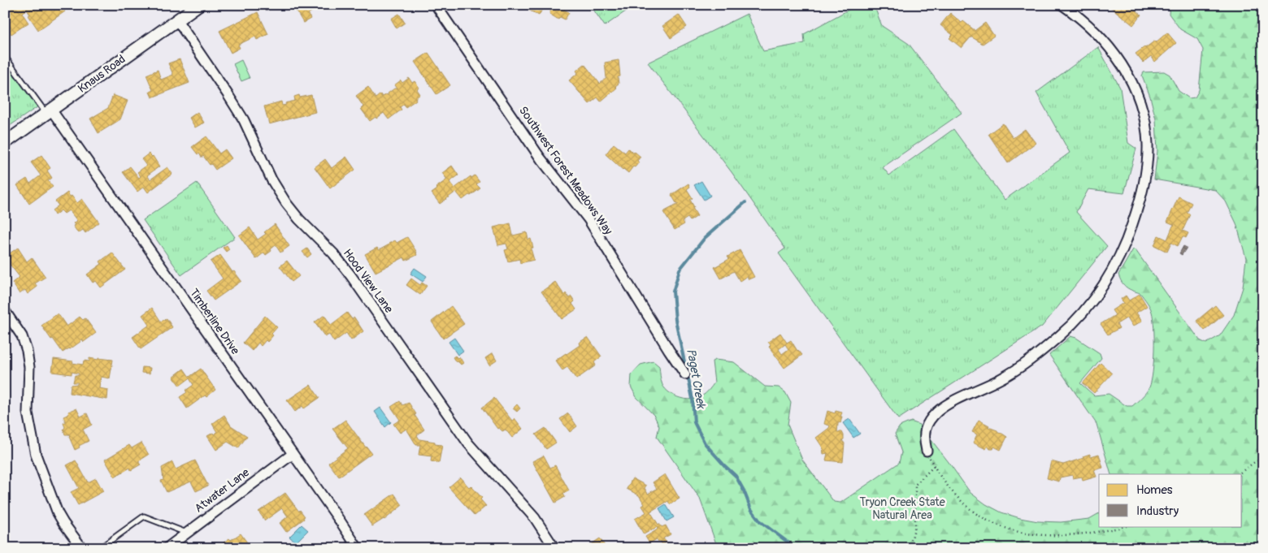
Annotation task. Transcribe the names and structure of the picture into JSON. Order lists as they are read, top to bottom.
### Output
{
  "streets": {
    "street": [
      "Knaus Road",
      "Southwest Forest Meadows Way",
      "Hood View Lane",
      "Timberline Drive",
      "Atwater Lane"
    ]
  },
  "crossings": [
    ["Knaus Road", "Hood View Lane"],
    ["Knaus Road", "Timberline Drive"],
    ["Timberline Drive", "Atwater Lane"]
  ],
  "water": ["Paget Creek"],
  "parks": ["Tryon Creek State Natural Area"],
  "legend": ["Homes", "Industry"]
}
